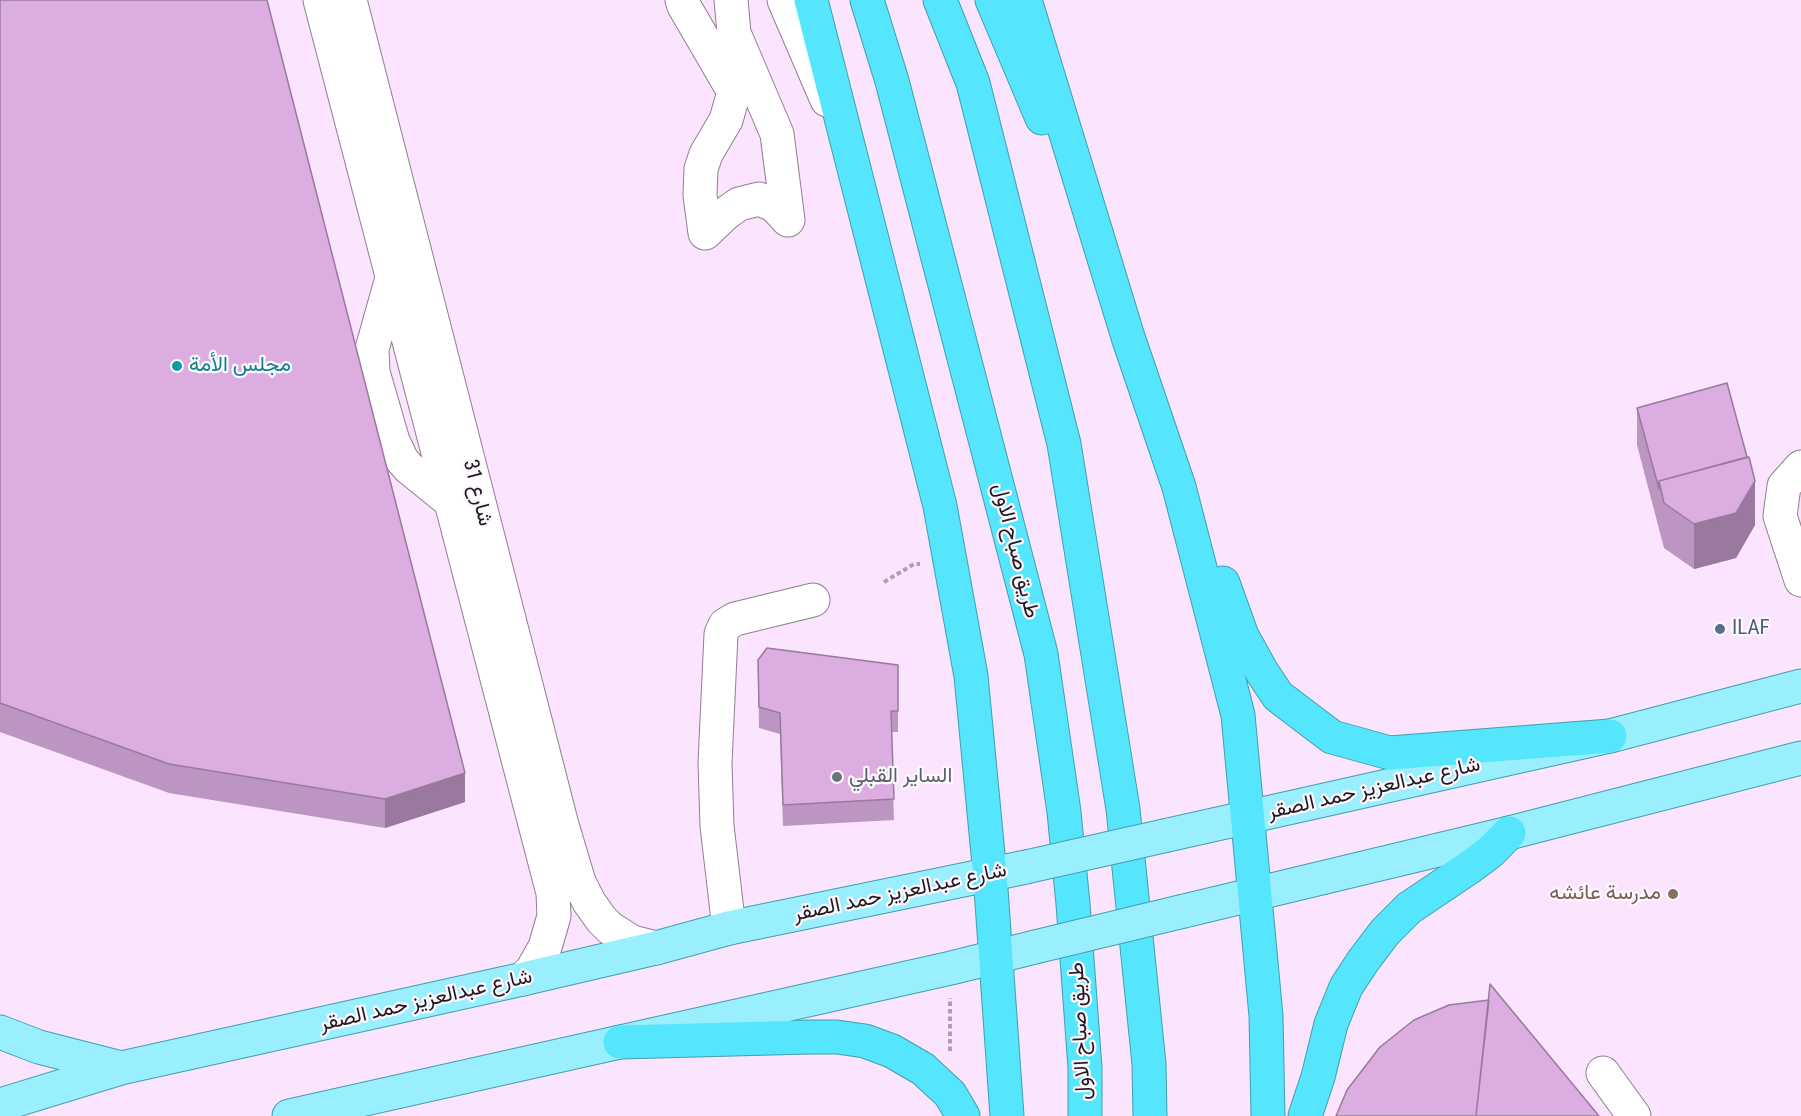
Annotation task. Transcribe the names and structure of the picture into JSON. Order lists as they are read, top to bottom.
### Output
{
  "streets": {
    "highway": ["طريق صباح الاول"],
    "main road": ["شارع عبدالعزيز حمد الصقر"],
    "street": ["شارع 31"]
  },
  "crossings": [
    ["شارع 31", "شارع عبدالعزيز حمد الصقر"]
  ],
  "places": [
    "مجلس الأمة",
    "ILAF",
    "الساير القبلي",
    "مدرسة عائشه"
  ]
}
